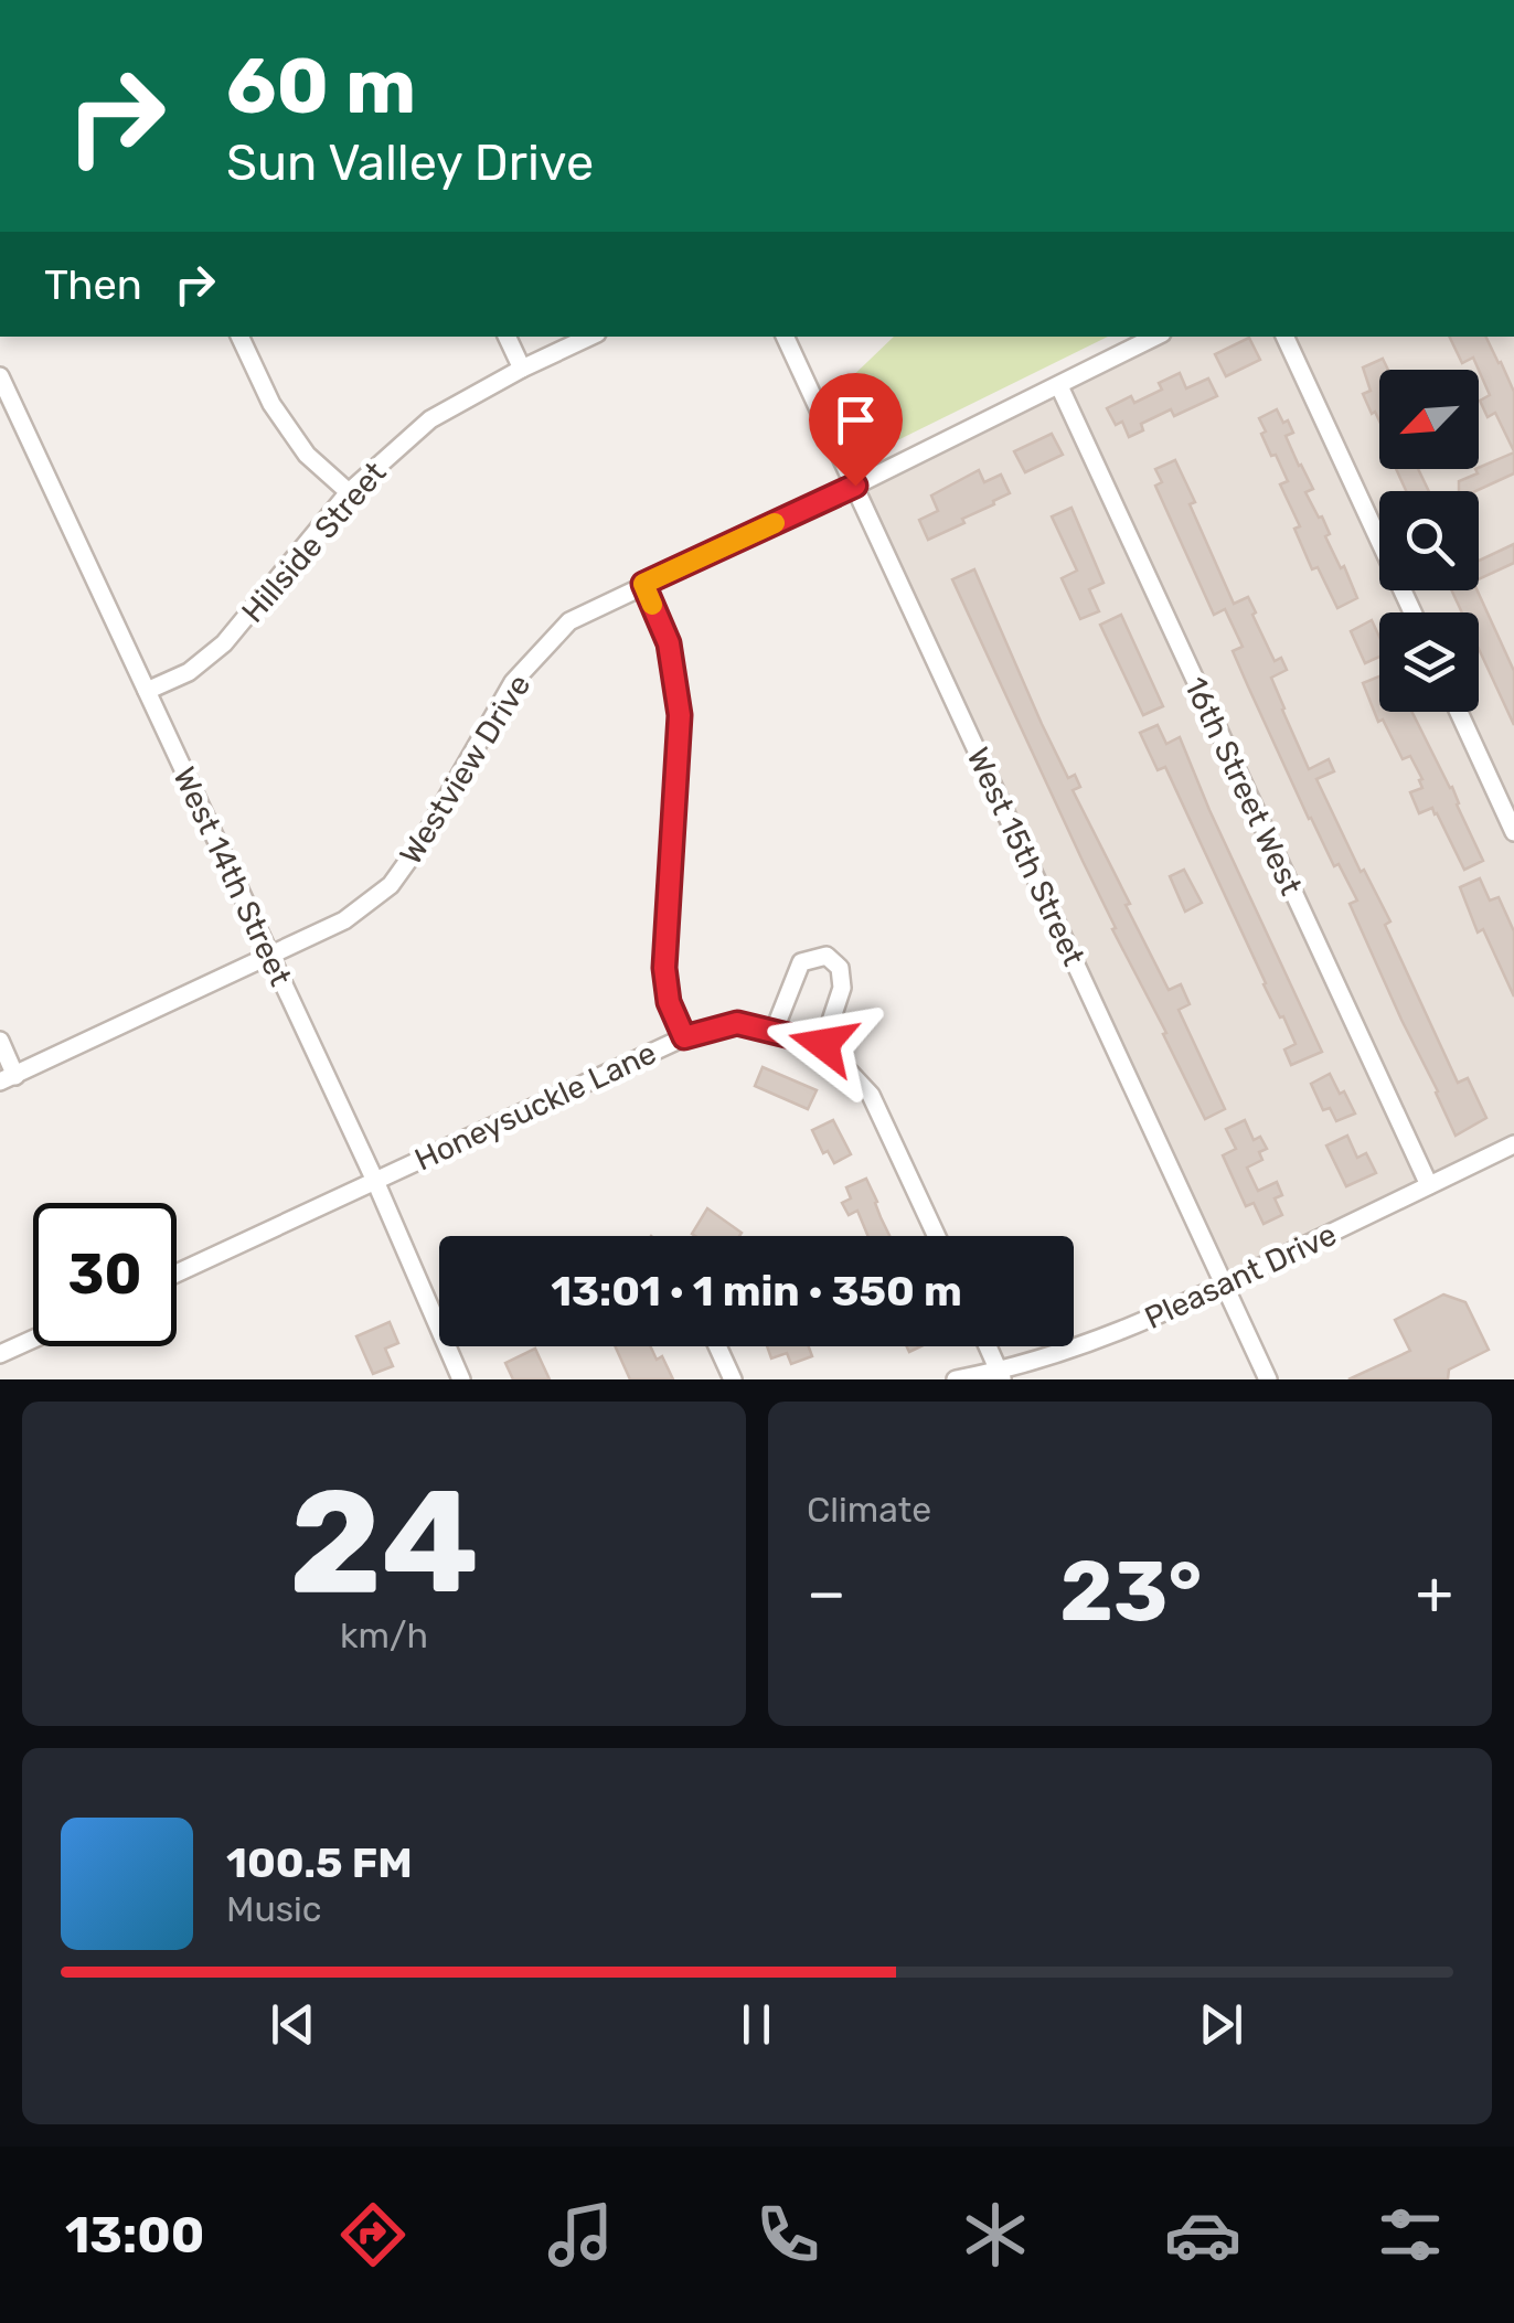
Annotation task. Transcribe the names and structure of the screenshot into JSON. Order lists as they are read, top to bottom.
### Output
{
  "streets": {
    "street": [
      "Hillside Street",
      "Westview Drive",
      "16th Street West",
      "West 15th Street",
      "West 14th Street",
      "Honeysuckle Lane",
      "Pleasant Drive"
    ]
  },
  "crossings": [
    ["Hillside Street", "West 14th Street"],
    ["Westview Drive", "16th Street West"],
    ["Westview Drive", "West 15th Street"],
    ["Westview Drive", "West 14th Street"],
    ["16th Street West", "Pleasant Drive"],
    ["West 15th Street", "Pleasant Drive"],
    ["West 14th Street", "Honeysuckle Lane"]
  ],
  "north": "bottom left",
  "page": {
    "turn": ["60 m", "Sun Valley Drive"],
    "then": "Then",
    "limit": "30",
    "trip": "13:01 · 1 min · 350 m",
    "tile": [
      ["24", "km/h"],
      "Climate"
    ],
    "heat": ["−", "23°", "+"],
    "song": ["100.5 FM", "Music"],
    "tabs": "13:00"
  }
}
